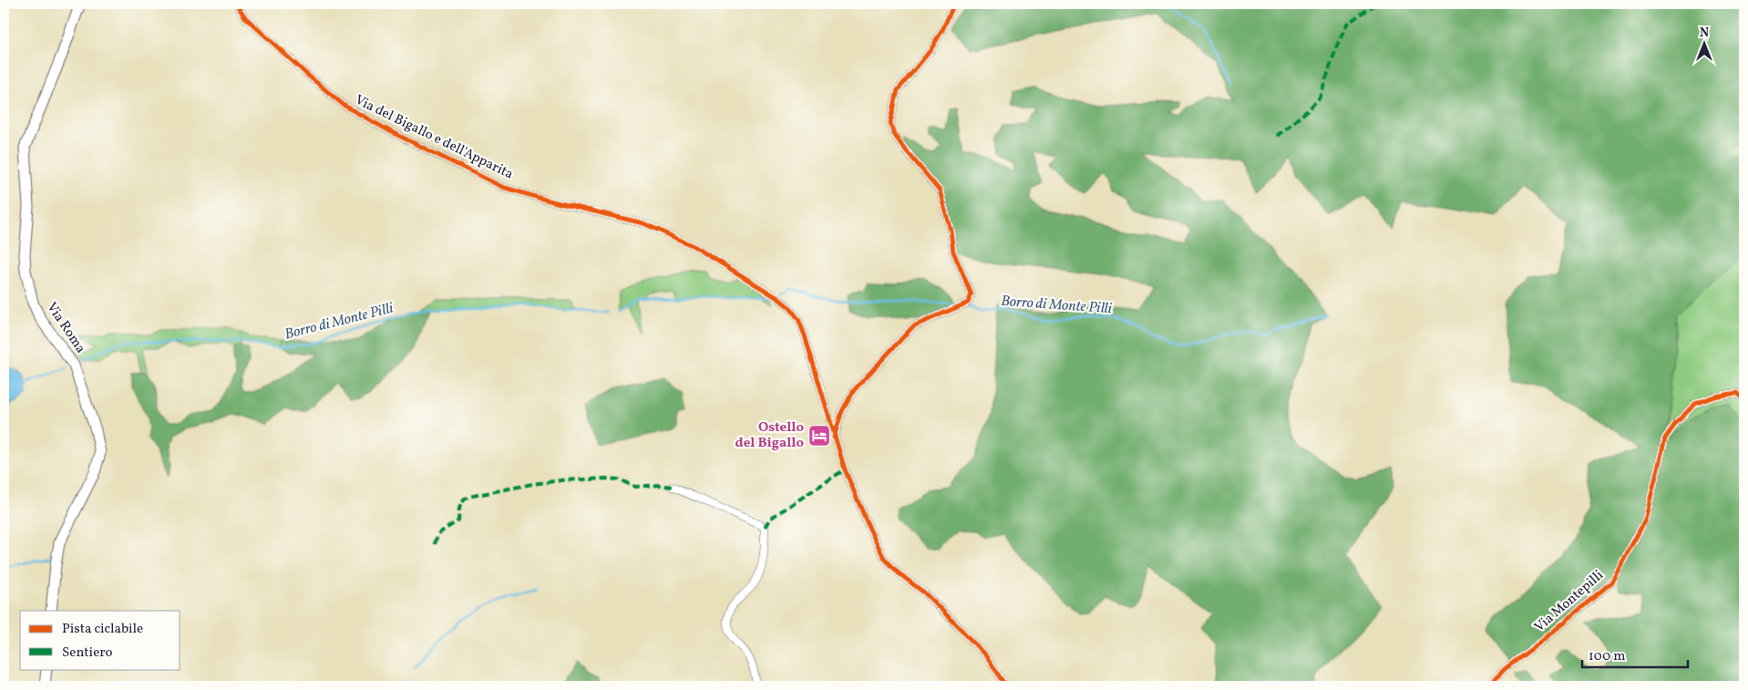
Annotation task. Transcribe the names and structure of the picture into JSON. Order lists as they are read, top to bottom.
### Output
{
  "streets": {
    "main road": ["Via Roma"],
    "street": ["Via del Bigallo e dell'Apparita", "Via Montepilli"]
  },
  "water": ["Borro di Monte Pilli"],
  "places": {
    "hotel": ["Ostello del Bigallo"]
  },
  "legend": ["Pista ciclabile", "Sentiero"],
  "scale_bar": "100 m",
  "north": "top"
}
